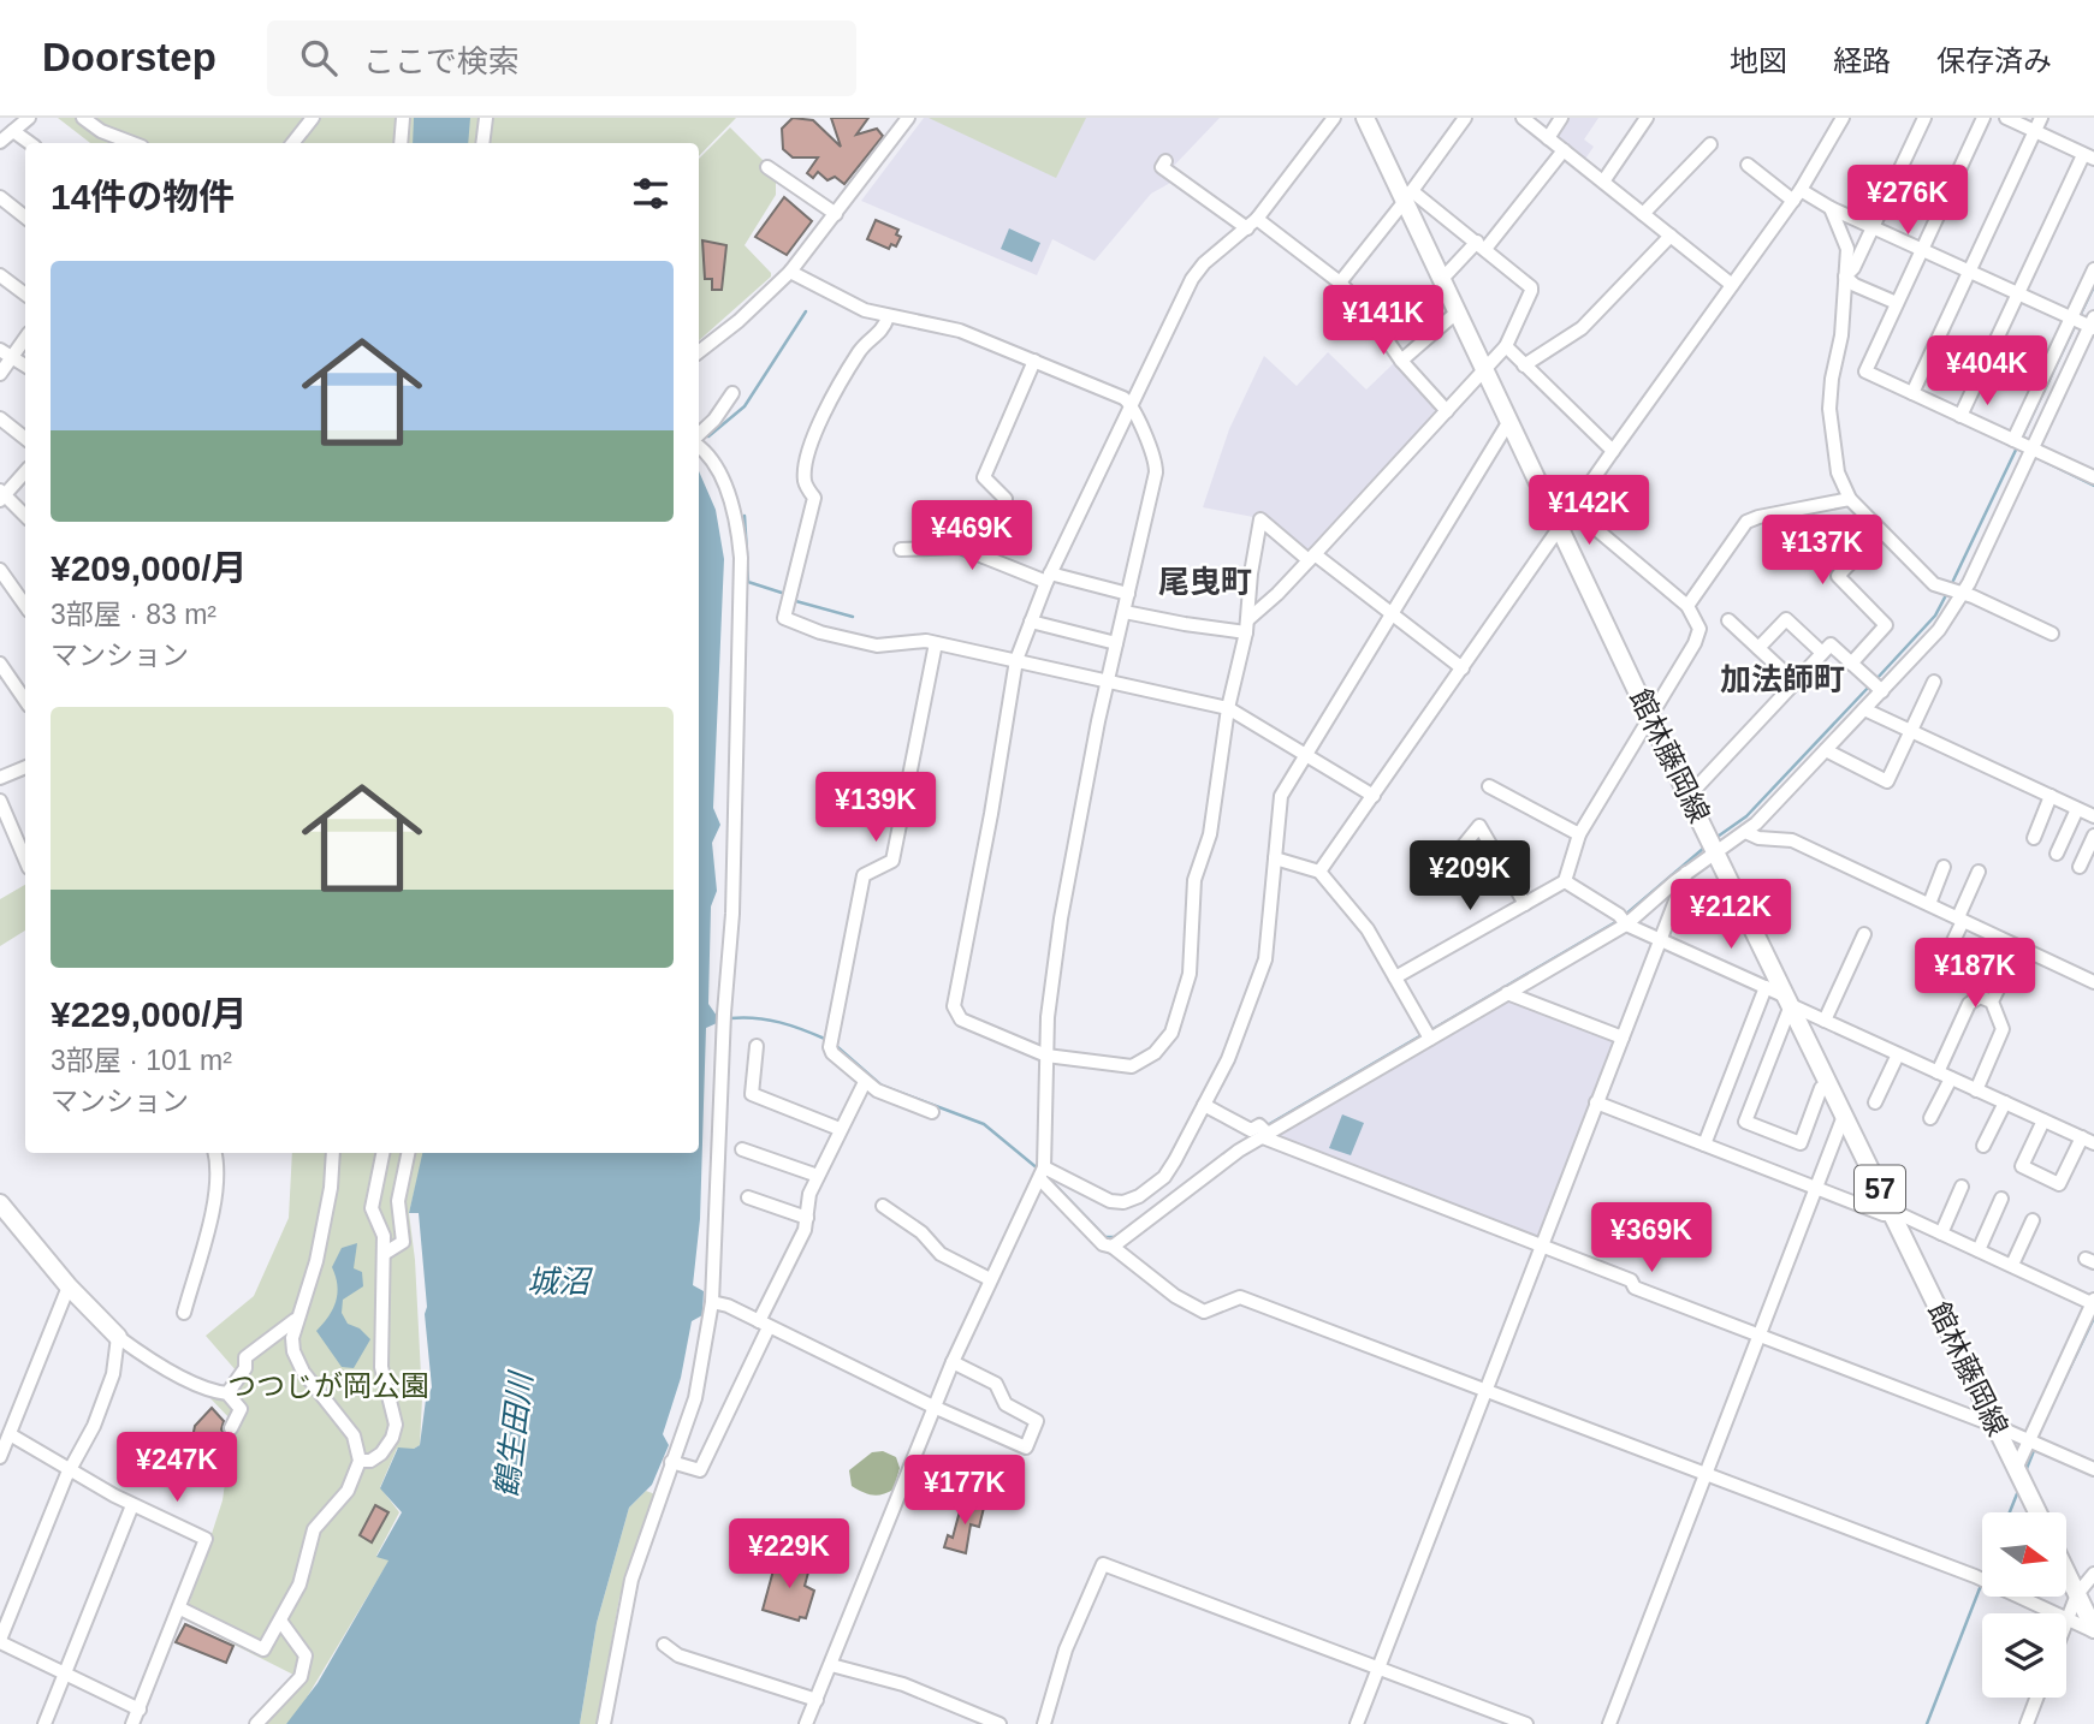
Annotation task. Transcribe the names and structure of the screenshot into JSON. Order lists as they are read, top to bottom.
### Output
{
  "streets": {
    "main road": ["館林藤岡線", "57"]
  },
  "districts": ["尾曳町", "加法師町"],
  "water": ["城沼", "鶴生田川"],
  "parks": ["つつじが岡公園"],
  "north": "right",
  "page": {
    "header": "Doorstep",
    "search": "ここで検索",
    "nav": ["地図", "経路", "保存済み"],
    "heading": "14件の物件",
    "price": [
      "¥276K",
      "¥141K",
      "¥404K",
      "¥142K",
      "¥469K",
      "¥137K",
      "¥139K",
      "¥209K",
      "¥212K",
      "¥187K",
      "¥369K",
      "¥247K",
      "¥177K",
      "¥229K"
    ],
    "list": [
      {
        "name": "¥209,000/月",
        "note": "3部屋 · 83 m² · マンション"
      },
      {
        "name": "¥229,000/月",
        "note": "3部屋 · 101 m² · マンション"
      }
    ]
  }
}
